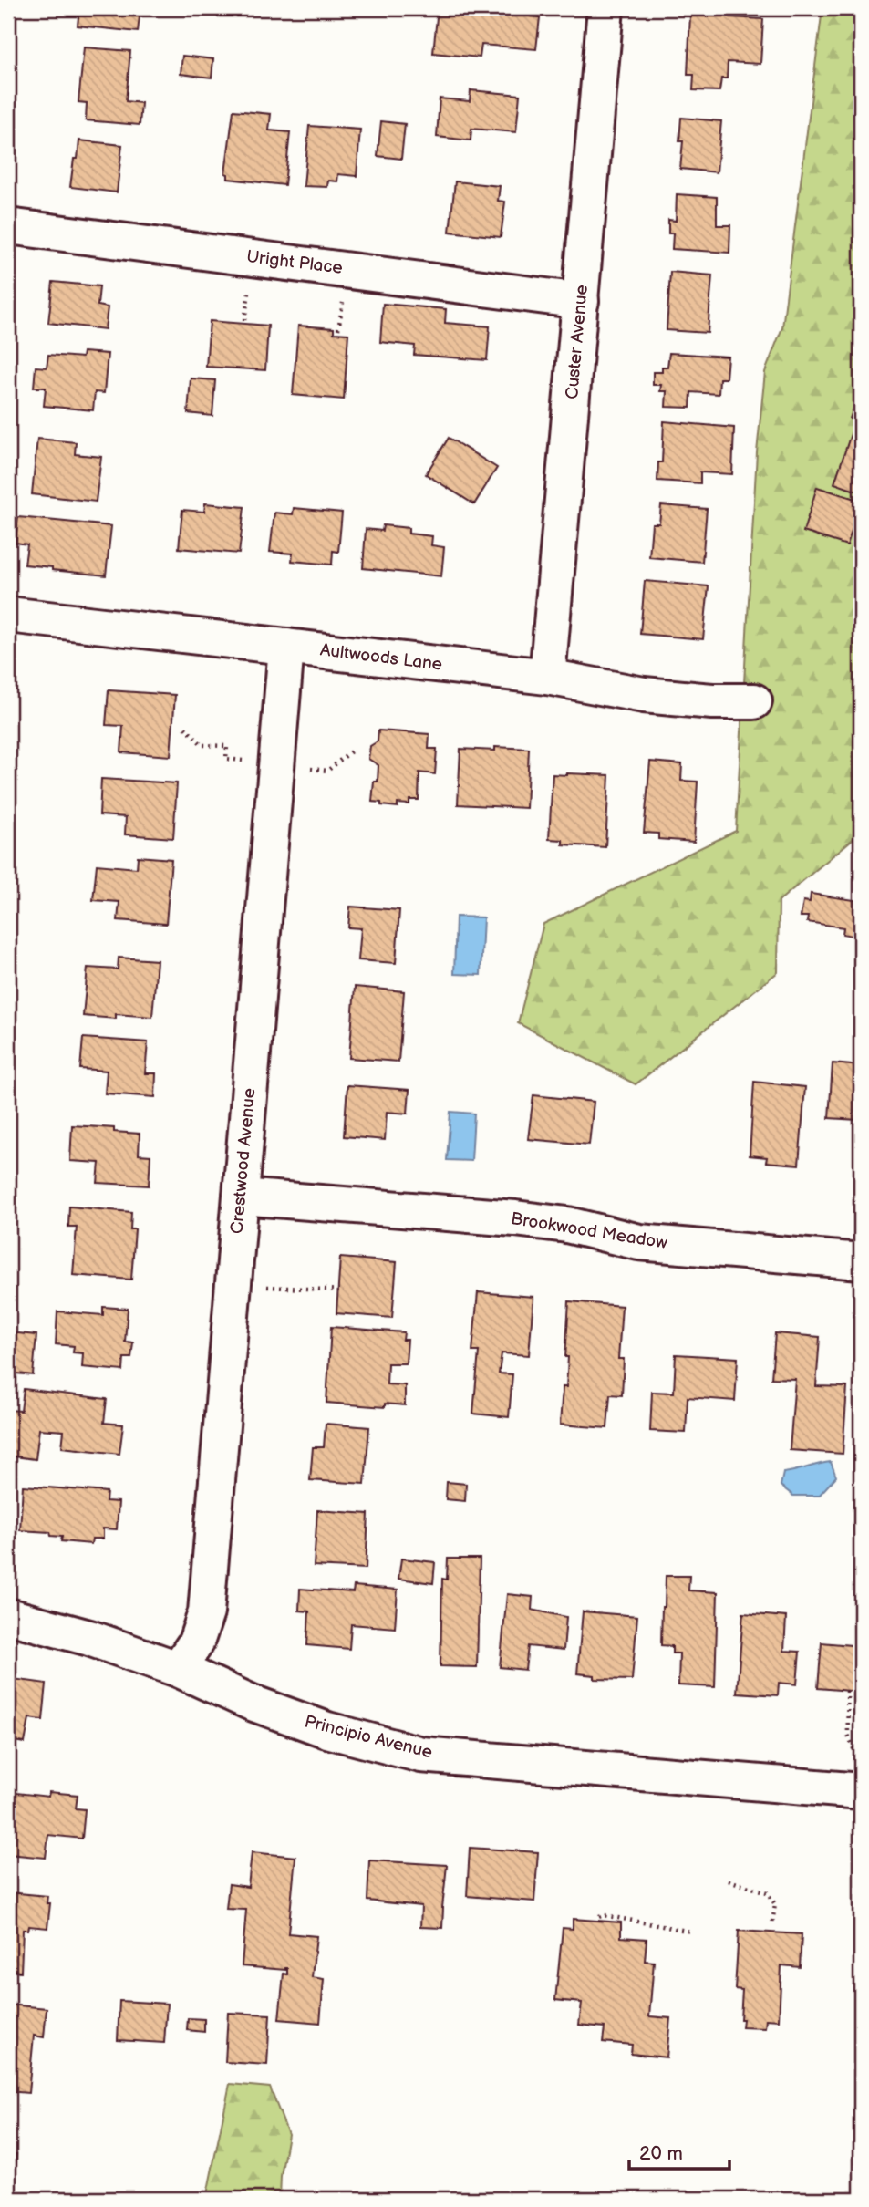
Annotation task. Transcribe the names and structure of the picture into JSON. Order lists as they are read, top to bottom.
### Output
{
  "streets": {
    "street": [
      "Uright Place",
      "Custer Avenue",
      "Aultwoods Lane",
      "Crestwood Avenue",
      "Brookwood Meadow",
      "Principio Avenue"
    ]
  },
  "crossings": [
    ["Uright Place", "Custer Avenue"],
    ["Custer Avenue", "Aultwoods Lane"],
    ["Aultwoods Lane", "Crestwood Avenue"],
    ["Crestwood Avenue", "Brookwood Meadow"],
    ["Crestwood Avenue", "Principio Avenue"]
  ],
  "scale_bar": "20 m"
}
